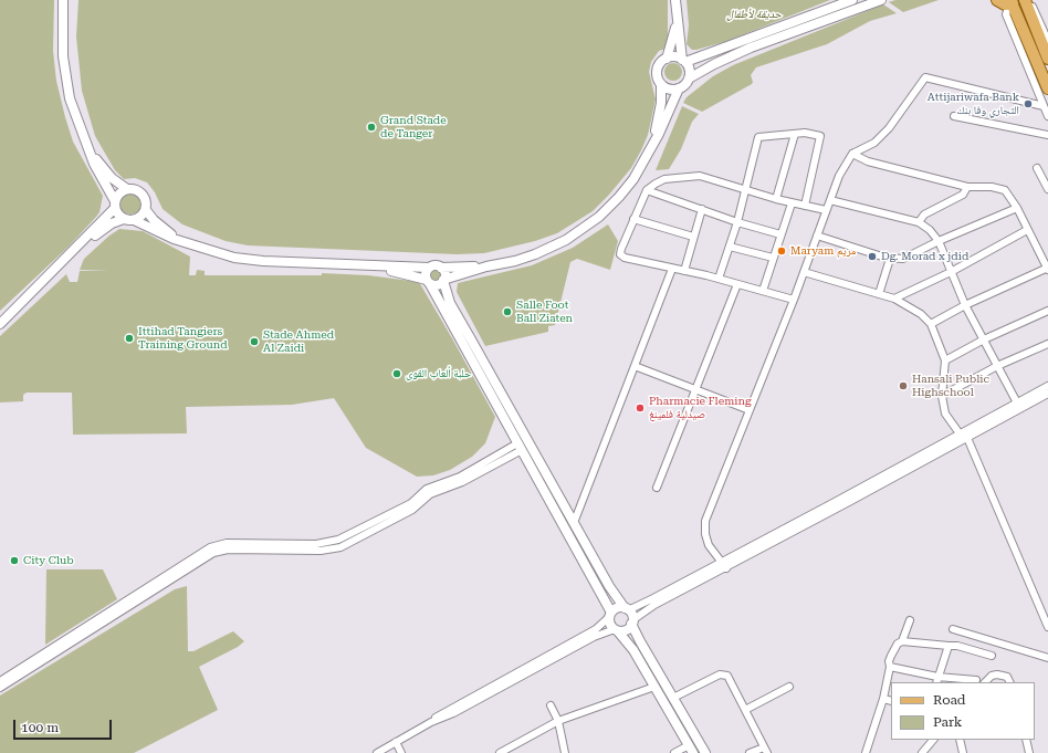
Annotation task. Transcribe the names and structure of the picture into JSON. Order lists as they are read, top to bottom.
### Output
{
  "parks": ["حديقة لأطفال"],
  "places": [
    "Attijariwafa Bank التجاري وفا بنك",
    "Grand Stade de Tanger",
    "Maryam مريم",
    "Dg. Morad x jdid",
    "Salle Foot Ball Ziaten",
    "Ittihad Tangiers Training Ground",
    "Stade Ahmed Al Zaidi",
    "حلبة ألعاب القوى",
    "Hansali Public Highschool",
    "Pharmacie Fleming صيدلية فلمينغ",
    "City Club"
  ],
  "legend": ["Road", "Park"],
  "scale_bar": "100 m"
}
